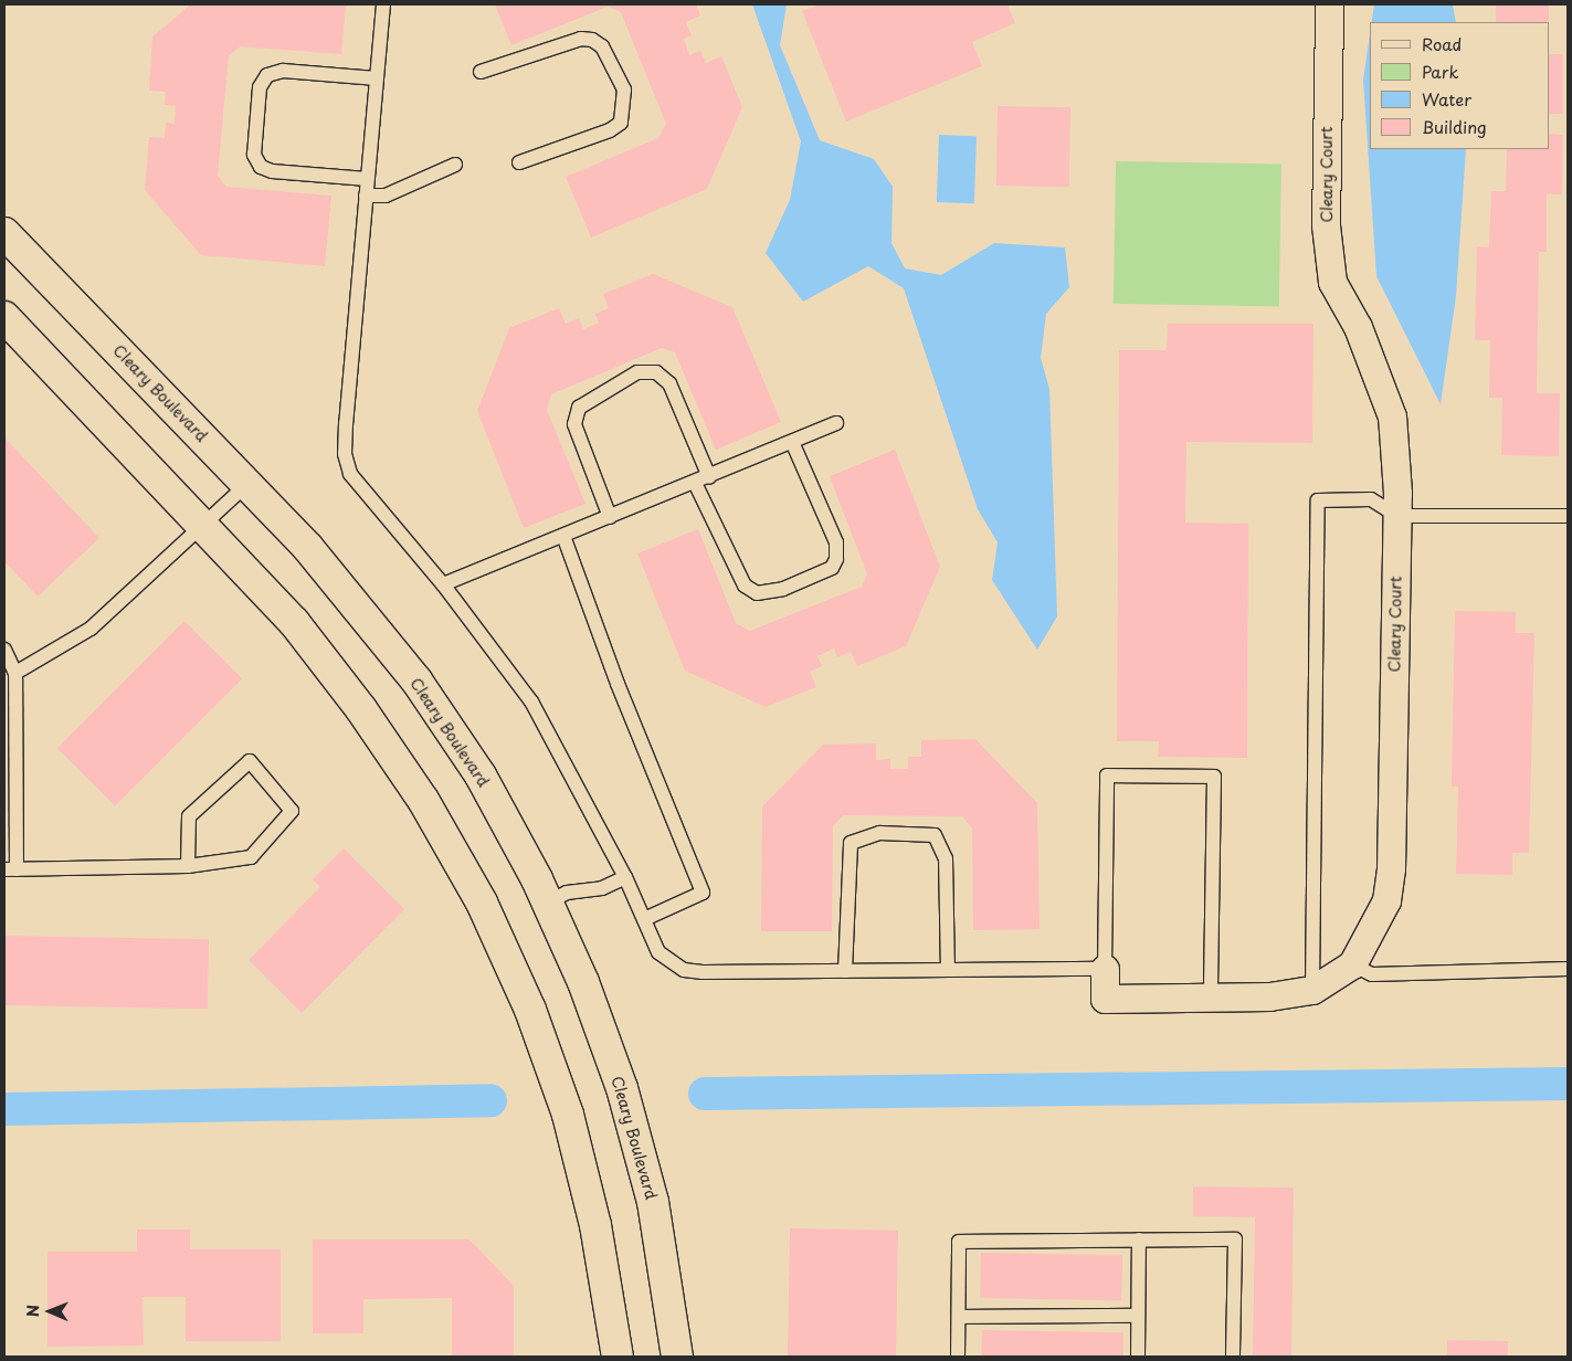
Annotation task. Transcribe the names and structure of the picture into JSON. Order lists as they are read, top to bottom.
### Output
{
  "streets": {
    "street": ["Cleary Court", "Cleary Boulevard"]
  },
  "legend": [
    "Road",
    "Park",
    "Water",
    "Building"
  ],
  "north": "left"
}
